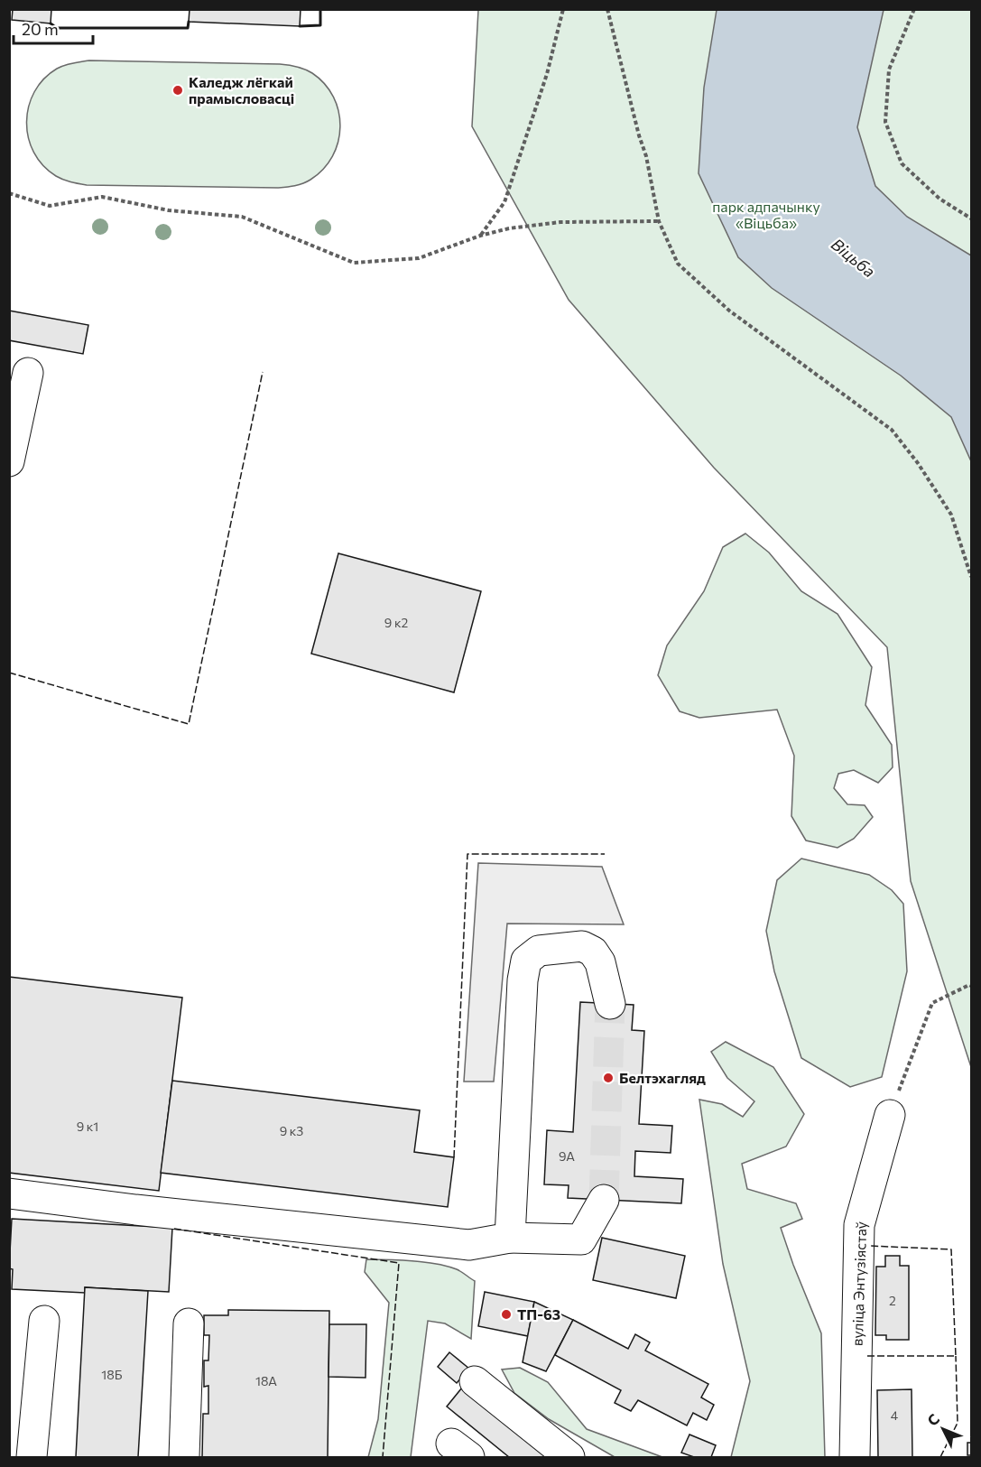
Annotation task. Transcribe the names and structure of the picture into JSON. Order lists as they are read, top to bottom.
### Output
{
  "streets": {
    "street": ["вуліца Энтузіястаў"]
  },
  "water": ["Віцьба"],
  "parks": ["парк адпачынку «Віцьба»"],
  "places": ["Каледж лёгкай прамысловасці", "Белтэхагляд", "ТП-63"],
  "house_numbers": [
    "9 к2",
    "9 к1",
    "9 к3",
    "9А",
    "2",
    "18Б",
    "18А",
    "4"
  ],
  "scale_bar": "20 m",
  "north": "top left"
}
